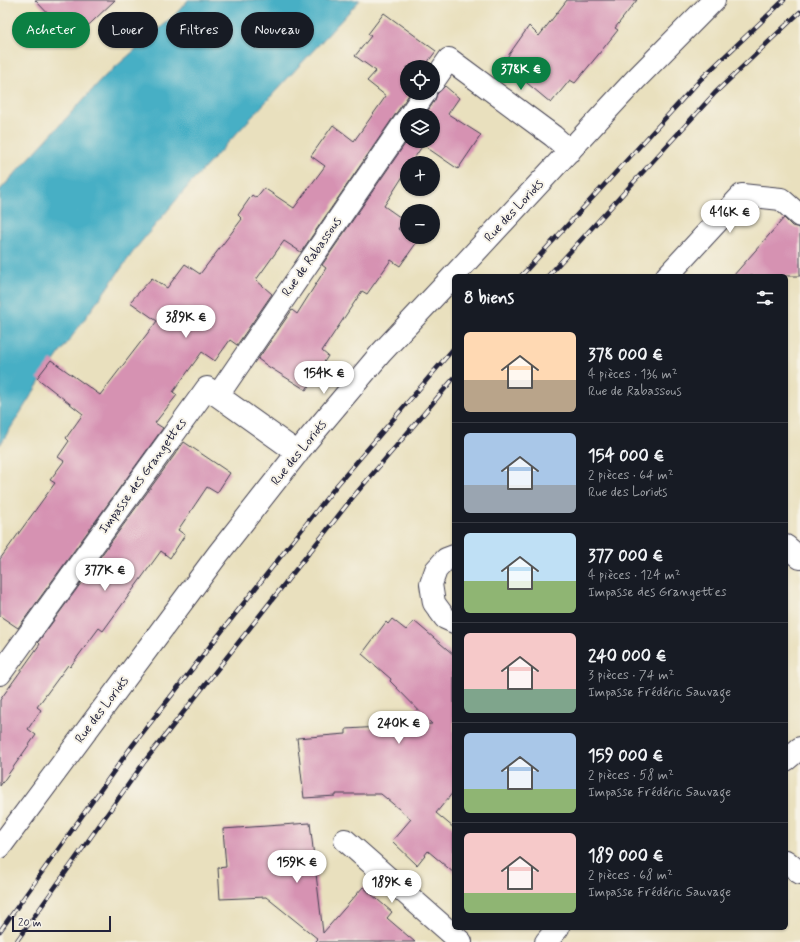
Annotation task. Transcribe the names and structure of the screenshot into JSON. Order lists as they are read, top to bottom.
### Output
{
  "streets": {
    "street": ["Rue des Loriots", "Rue de Rabassous", "Impasse des Grangettes"]
  },
  "crossings": [
    ["Rue de Rabassous", "Impasse des Grangettes"]
  ],
  "scale_bar": "20 m",
  "page": {
    "chip": [
      "Acheter",
      "Louer",
      "Filtres",
      "Nouveau"
    ],
    "price": [
      "378K €",
      "416K €",
      "389K €",
      "154K €",
      "377K €",
      "240K €",
      "159K €",
      "189K €"
    ],
    "map_buttons": ["+", "−"],
    "heading": "8 biens",
    "list": [
      {
        "name": "378 000 €",
        "note": "4 pièces · 136 m² · Rue de Rabassous"
      },
      {
        "name": "154 000 €",
        "note": "2 pièces · 64 m² · Rue des Loriots"
      },
      {
        "name": "377 000 €",
        "note": "4 pièces · 124 m² · Impasse des Grangettes"
      },
      {
        "name": "240 000 €",
        "note": "3 pièces · 74 m² · Impasse Frédéric Sauvage"
      },
      {
        "name": "159 000 €",
        "note": "2 pièces · 58 m² · Impasse Frédéric Sauvage"
      },
      {
        "name": "189 000 €",
        "note": "2 pièces · 68 m² · Impasse Frédéric Sauvage"
      }
    ],
    "scale": "20 m"
  }
}
